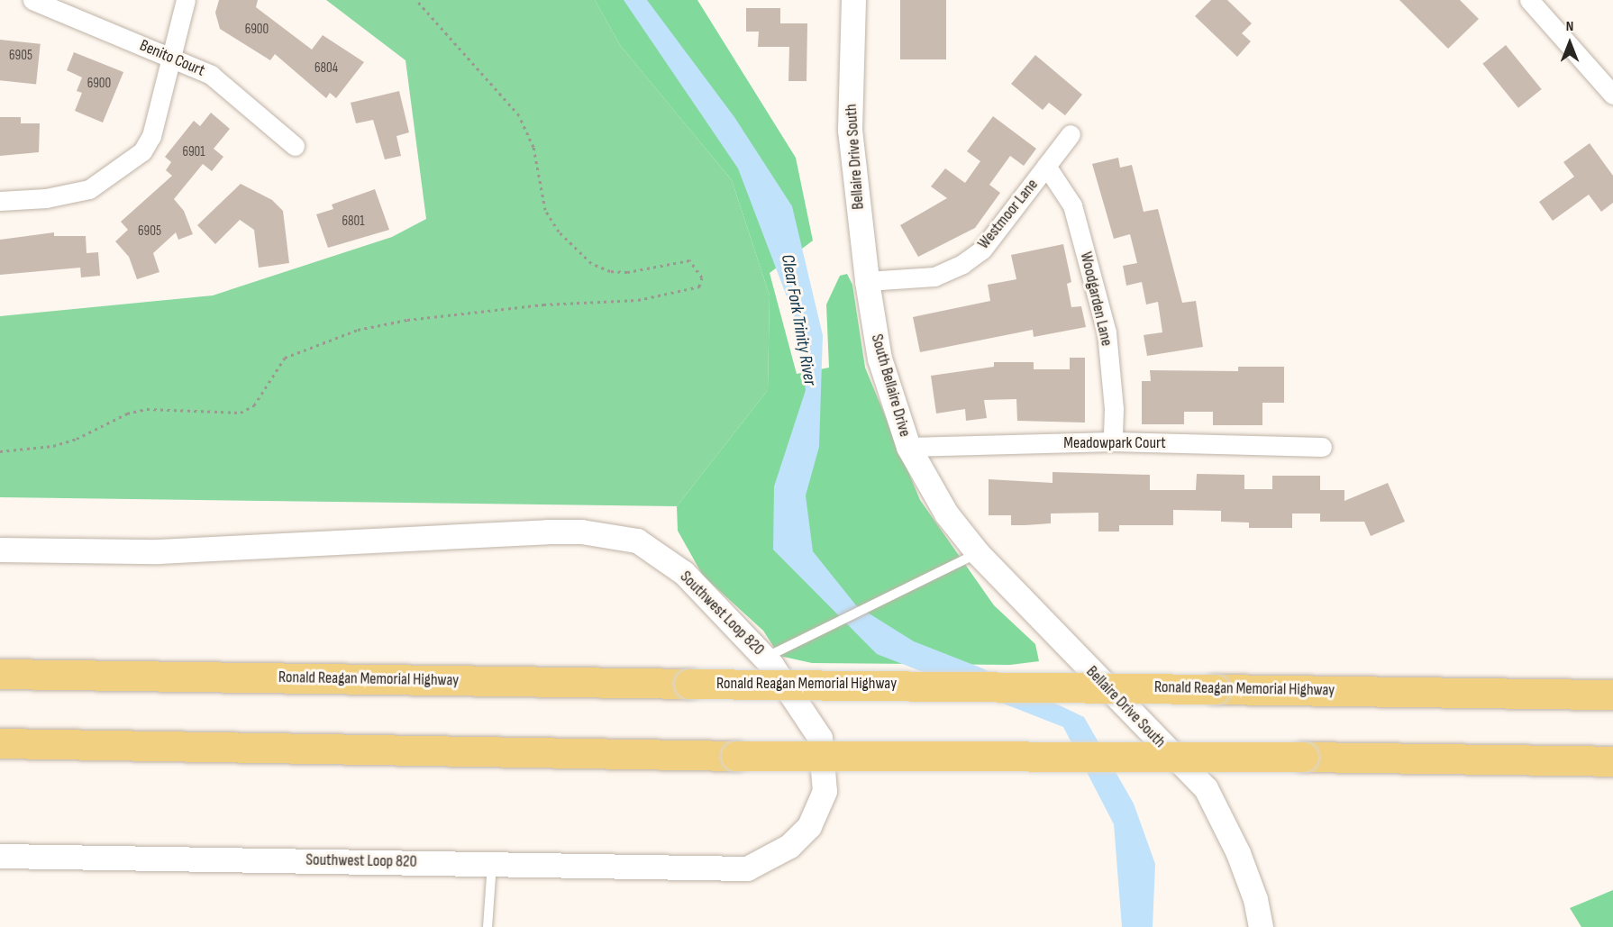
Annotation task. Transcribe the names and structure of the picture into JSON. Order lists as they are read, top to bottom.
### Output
{
  "streets": {
    "highway": ["Ronald Reagan Memorial Highway"],
    "street": [
      "Benito Court",
      "Bellaire Drive South",
      "Westmoor Lane",
      "Woodgarden Lane",
      "South Bellaire Drive",
      "Meadowpark Court",
      "Southwest Loop 820"
    ]
  },
  "crossings": [
    ["Bellaire Drive South", "Westmoor Lane"],
    ["Bellaire Drive South", "South Bellaire Drive"],
    ["Westmoor Lane", "Woodgarden Lane"],
    ["Westmoor Lane", "South Bellaire Drive"],
    ["Woodgarden Lane", "Meadowpark Court"],
    ["South Bellaire Drive", "Meadowpark Court"]
  ],
  "water": ["Clear Fork Trinity River"],
  "house_numbers": [
    "6900",
    "6905",
    "6804",
    "6900",
    "6901",
    "6801",
    "6905"
  ],
  "north": "top"
}
